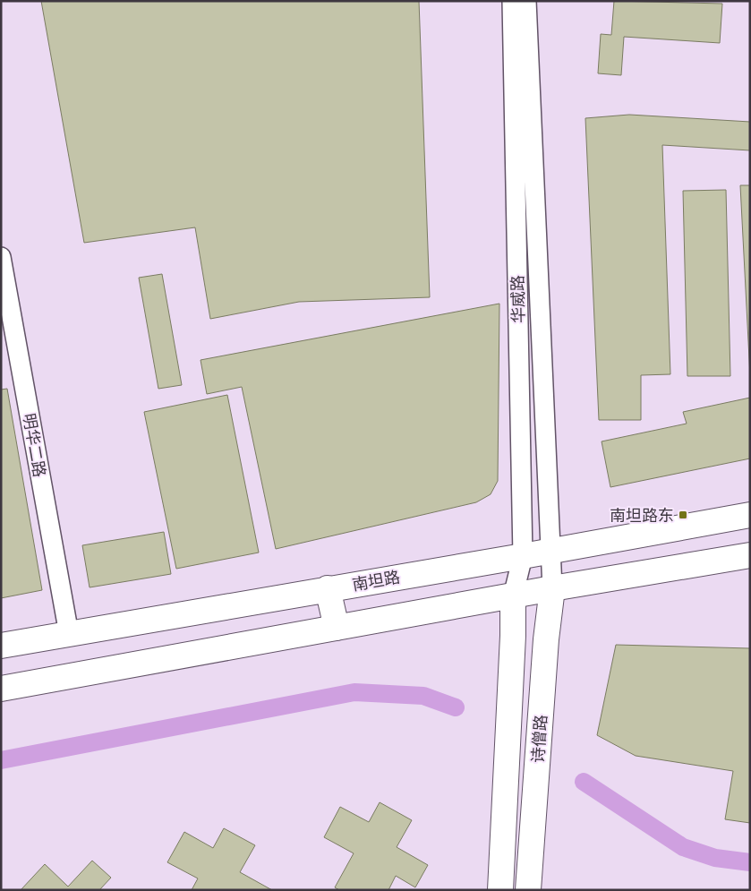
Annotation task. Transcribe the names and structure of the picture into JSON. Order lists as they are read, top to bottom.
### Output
{
  "streets": {
    "main road": ["南坦路", "诗僧路"],
    "street": ["华威路", "明华二路"]
  },
  "crossings": [
    ["华威路", "南坦路"],
    ["华威路", "诗僧路"],
    ["明华二路", "南坦路"]
  ],
  "places": {
    "transit": ["南坦路东"]
  }
}
